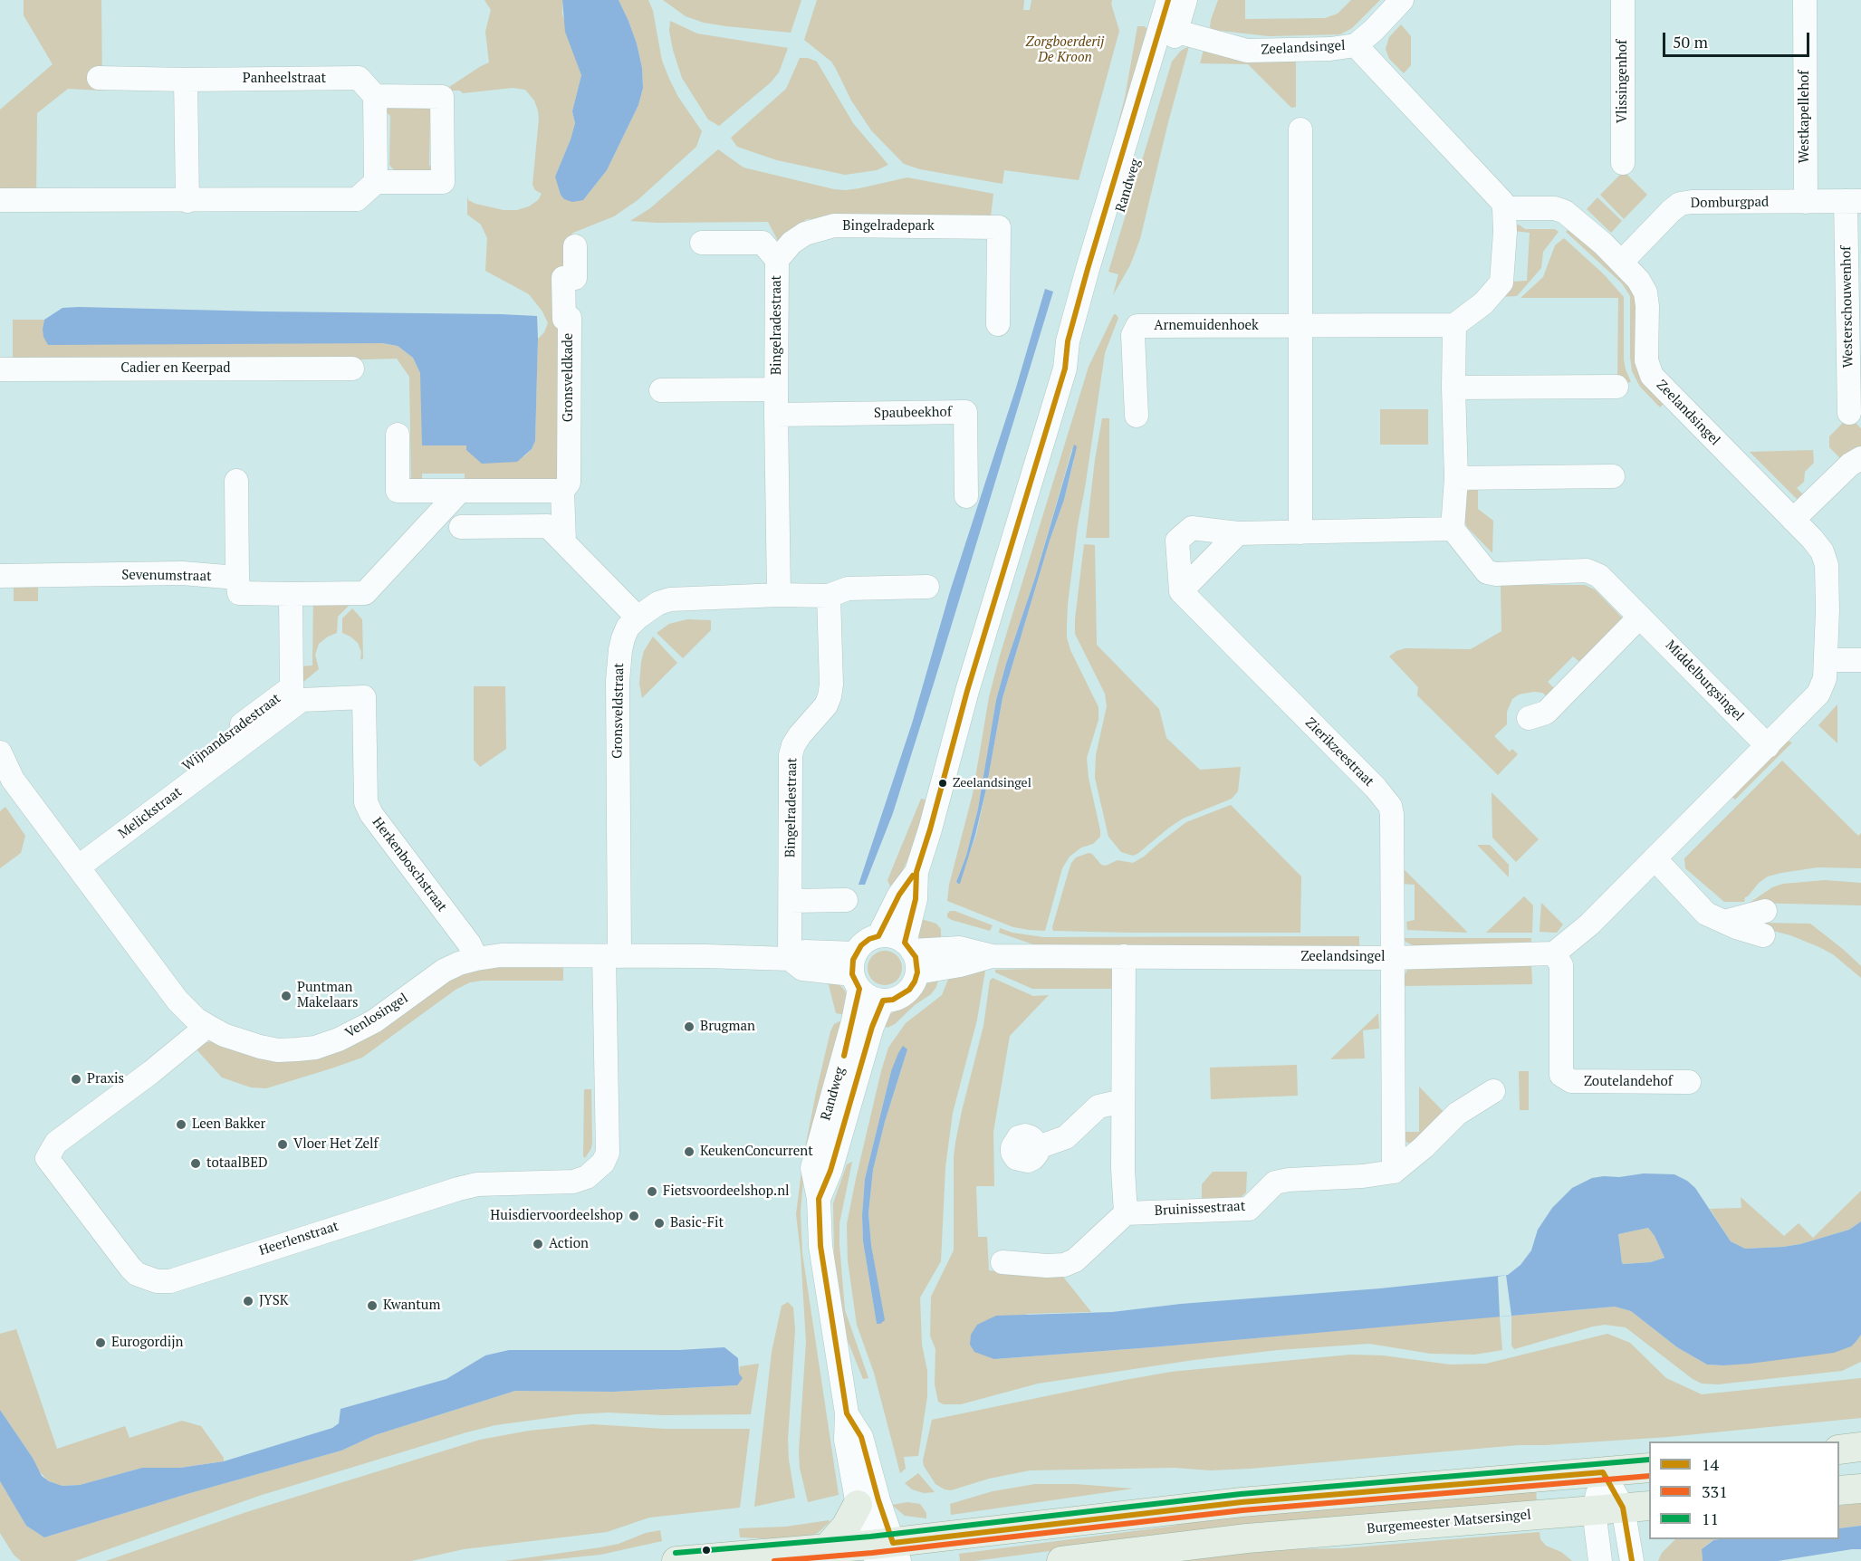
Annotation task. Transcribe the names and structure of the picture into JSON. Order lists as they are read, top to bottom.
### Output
{
  "streets": {
    "main road": ["Burgemeester Matsersingel"],
    "street": [
      "Zeelandsingel",
      "Panheelstraat",
      "Vlissingenhof",
      "Westkapellehof",
      "Randweg",
      "Domburgpad",
      "Bingelradepark",
      "Westerschouwenhof",
      "Bingelradestraat",
      "Arnemuidenhoek",
      "Cadier en Keerpad",
      "Gronsveldkade",
      "Spaubeekhof",
      "Sevenumstraat",
      "Middelburgsingel",
      "Gronsveldstraat",
      "Wijnandsradestraat",
      "Zierikzeestraat",
      "Melickstraat",
      "Herkenboschstraat",
      "Venlosingel",
      "Zoutelandehof",
      "Bruinissestraat",
      "Heerlenstraat"
    ]
  },
  "crossings": [
    ["Zeelandsingel", "Randweg"],
    ["Zeelandsingel", "Domburgpad"],
    ["Zeelandsingel", "Middelburgsingel"],
    ["Zeelandsingel", "Zierikzeestraat"],
    ["Zeelandsingel", "Venlosingel"],
    ["Zeelandsingel", "Zoutelandehof"],
    ["Westkapellehof", "Domburgpad"],
    ["Randweg", "Venlosingel"],
    ["Domburgpad", "Westerschouwenhof"],
    ["Bingelradepark", "Bingelradestraat"],
    ["Bingelradestraat", "Spaubeekhof"],
    ["Bingelradestraat", "Gronsveldstraat"],
    ["Bingelradestraat", "Venlosingel"],
    ["Gronsveldstraat", "Venlosingel"],
    ["Gronsveldstraat", "Heerlenstraat"],
    ["Wijnandsradestraat", "Melickstraat"],
    ["Wijnandsradestraat", "Venlosingel"],
    ["Melickstraat", "Herkenboschstraat"],
    ["Melickstraat", "Venlosingel"],
    ["Herkenboschstraat", "Venlosingel"],
    ["Venlosingel", "Heerlenstraat"]
  ],
  "parks": ["Zorgboerderij De Kroon"],
  "places": [
    "Zeelandsingel",
    "Puntman Makelaars",
    "Brugman",
    "Praxis",
    "Leen Bakker",
    "Vloer Het Zelf",
    "KeukenConcurrent",
    "totaalBED",
    "Fietsvoordeelshop.nl",
    "Huisdiervoordeelshop",
    "Basic-Fit",
    "Action",
    "JYSK",
    "Kwantum",
    "Eurogordijn"
  ],
  "lines": ["transit line 14", "transit line 11", "transit line 331"],
  "legend": ["14", "331", "11"],
  "scale_bar": "50 m"
}
